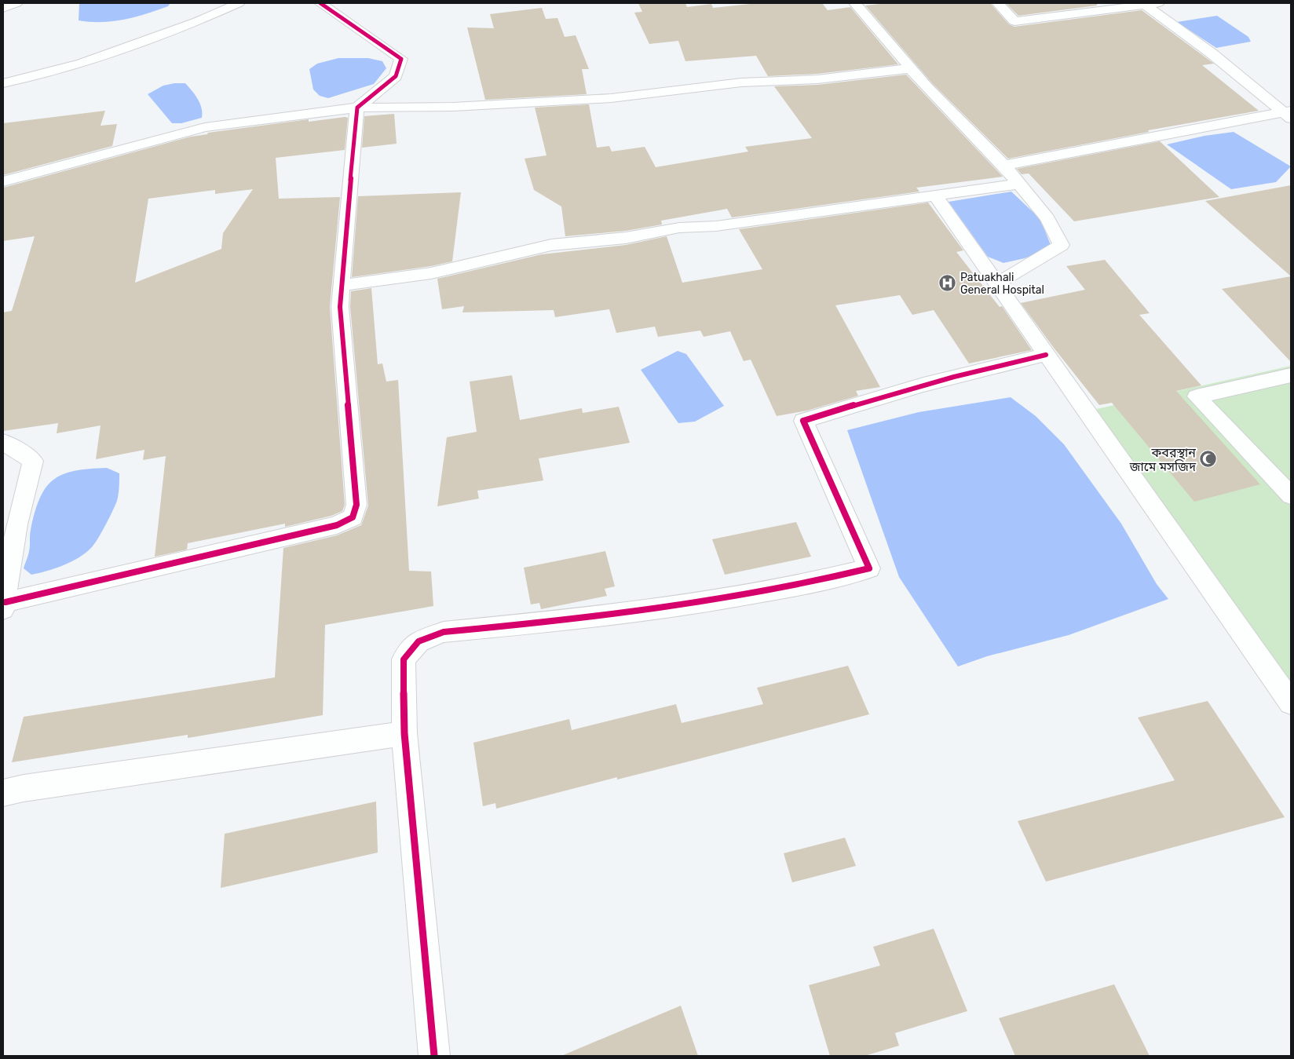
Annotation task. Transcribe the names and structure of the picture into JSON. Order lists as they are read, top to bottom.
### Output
{
  "places": {
    "hospital": ["Patuakhali General Hospital"],
    "mosque": ["কবরস্থান জামে মসজিদ"]
  }
}
